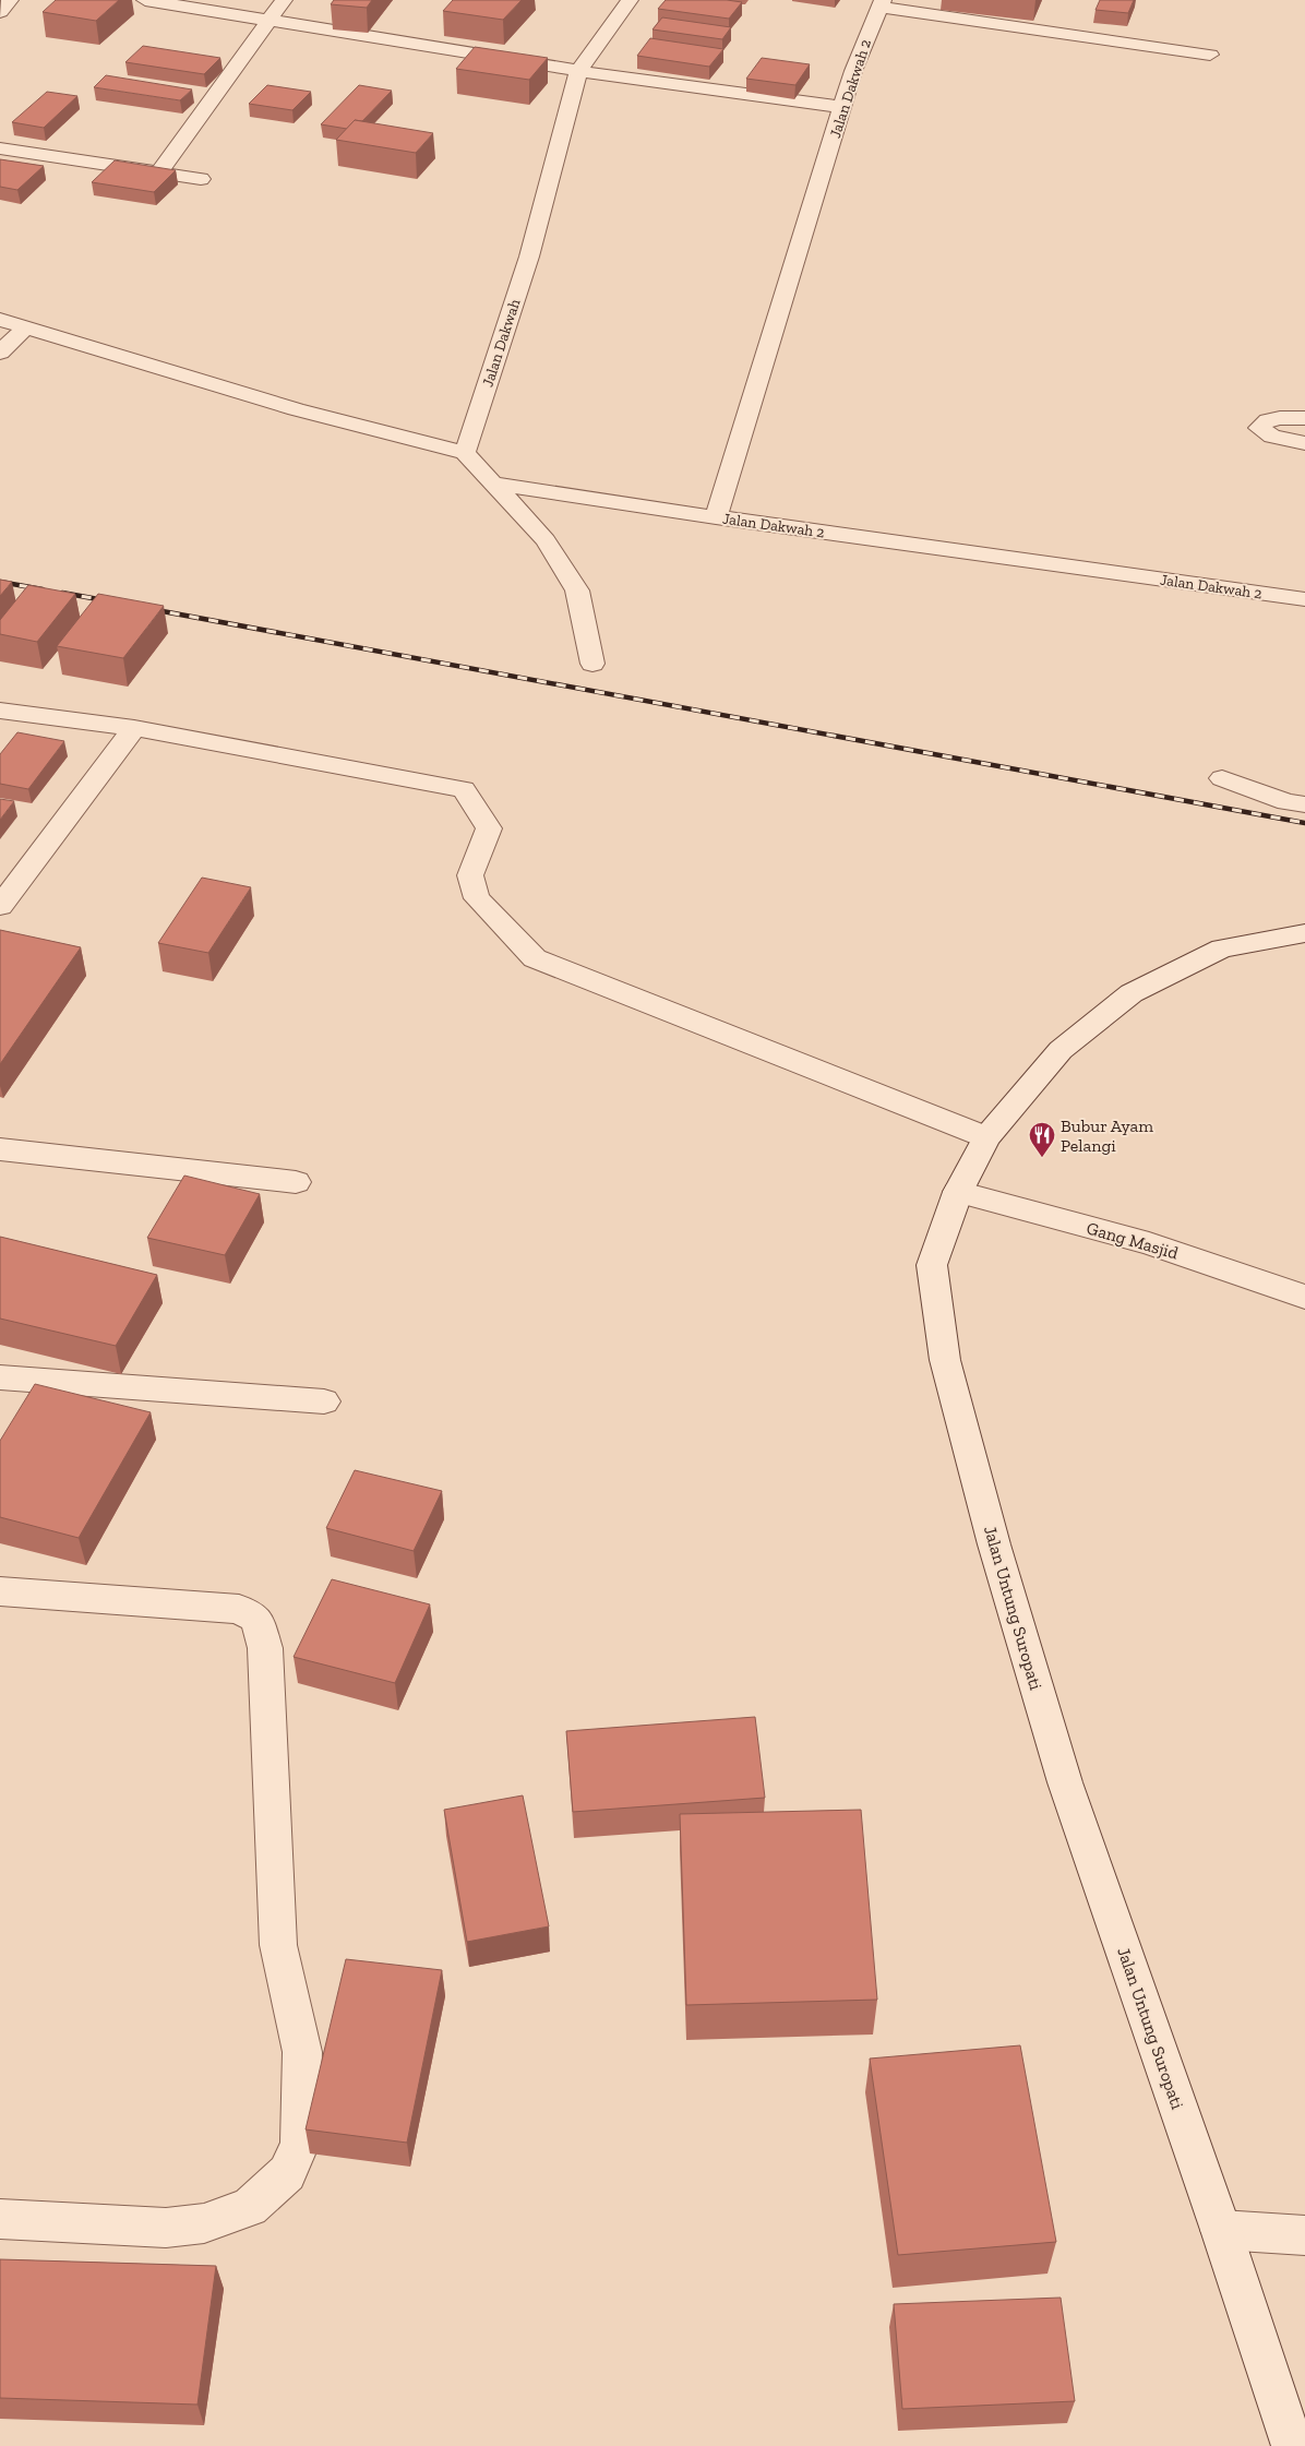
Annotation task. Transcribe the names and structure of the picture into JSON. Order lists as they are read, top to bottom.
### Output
{
  "streets": {
    "street": [
      "Jalan Dakwah 2",
      "Jalan Dakwah",
      "Gang Masjid",
      "Jalan Untung Suropati"
    ]
  },
  "crossings": [
    ["Gang Masjid", "Jalan Untung Suropati"]
  ],
  "places": {
    "restaurant": ["Bubur Ayam Pelangi"]
  }
}
